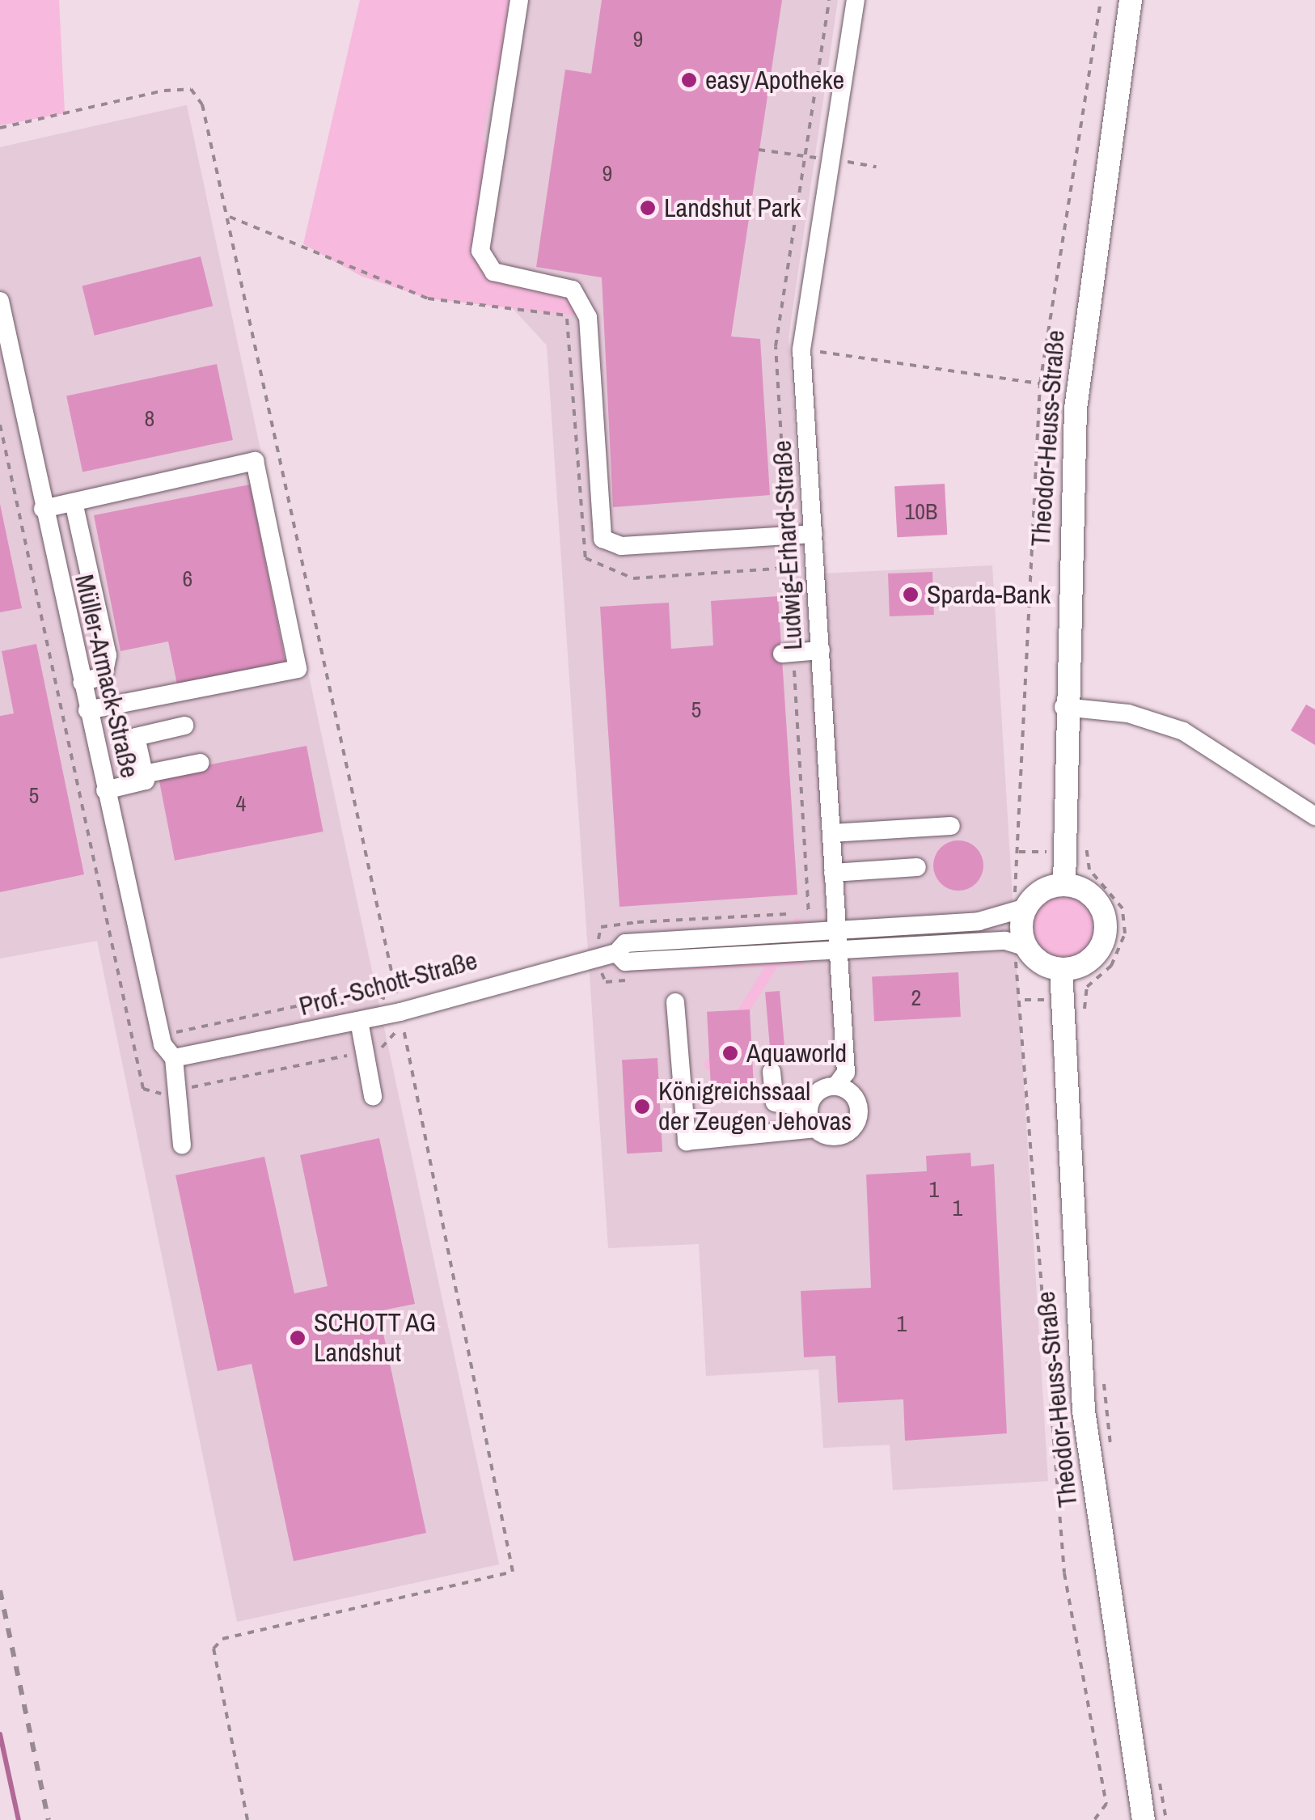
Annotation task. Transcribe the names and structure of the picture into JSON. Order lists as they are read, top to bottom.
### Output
{
  "streets": {
    "main road": ["Theodor-Heuss-Straße"],
    "street": ["Ludwig-Erhard-Straße", "Müller-Armack-Straße", "Prof.-Schott-Straße"]
  },
  "crossings": [
    ["Theodor-Heuss-Straße", "Prof.-Schott-Straße"],
    ["Ludwig-Erhard-Straße", "Prof.-Schott-Straße"],
    ["Müller-Armack-Straße", "Prof.-Schott-Straße"]
  ],
  "places": [
    "easy Apotheke",
    "Landshut Park",
    "Sparda-Bank",
    "Aquaworld",
    "Königreichssaal der Zeugen Jehovas",
    "SCHOTT AG Landshut"
  ],
  "house_numbers": [
    "9",
    "9",
    "8",
    "10B",
    "6",
    "5",
    "5",
    "4",
    "2",
    "1",
    "1",
    "1"
  ]
}
